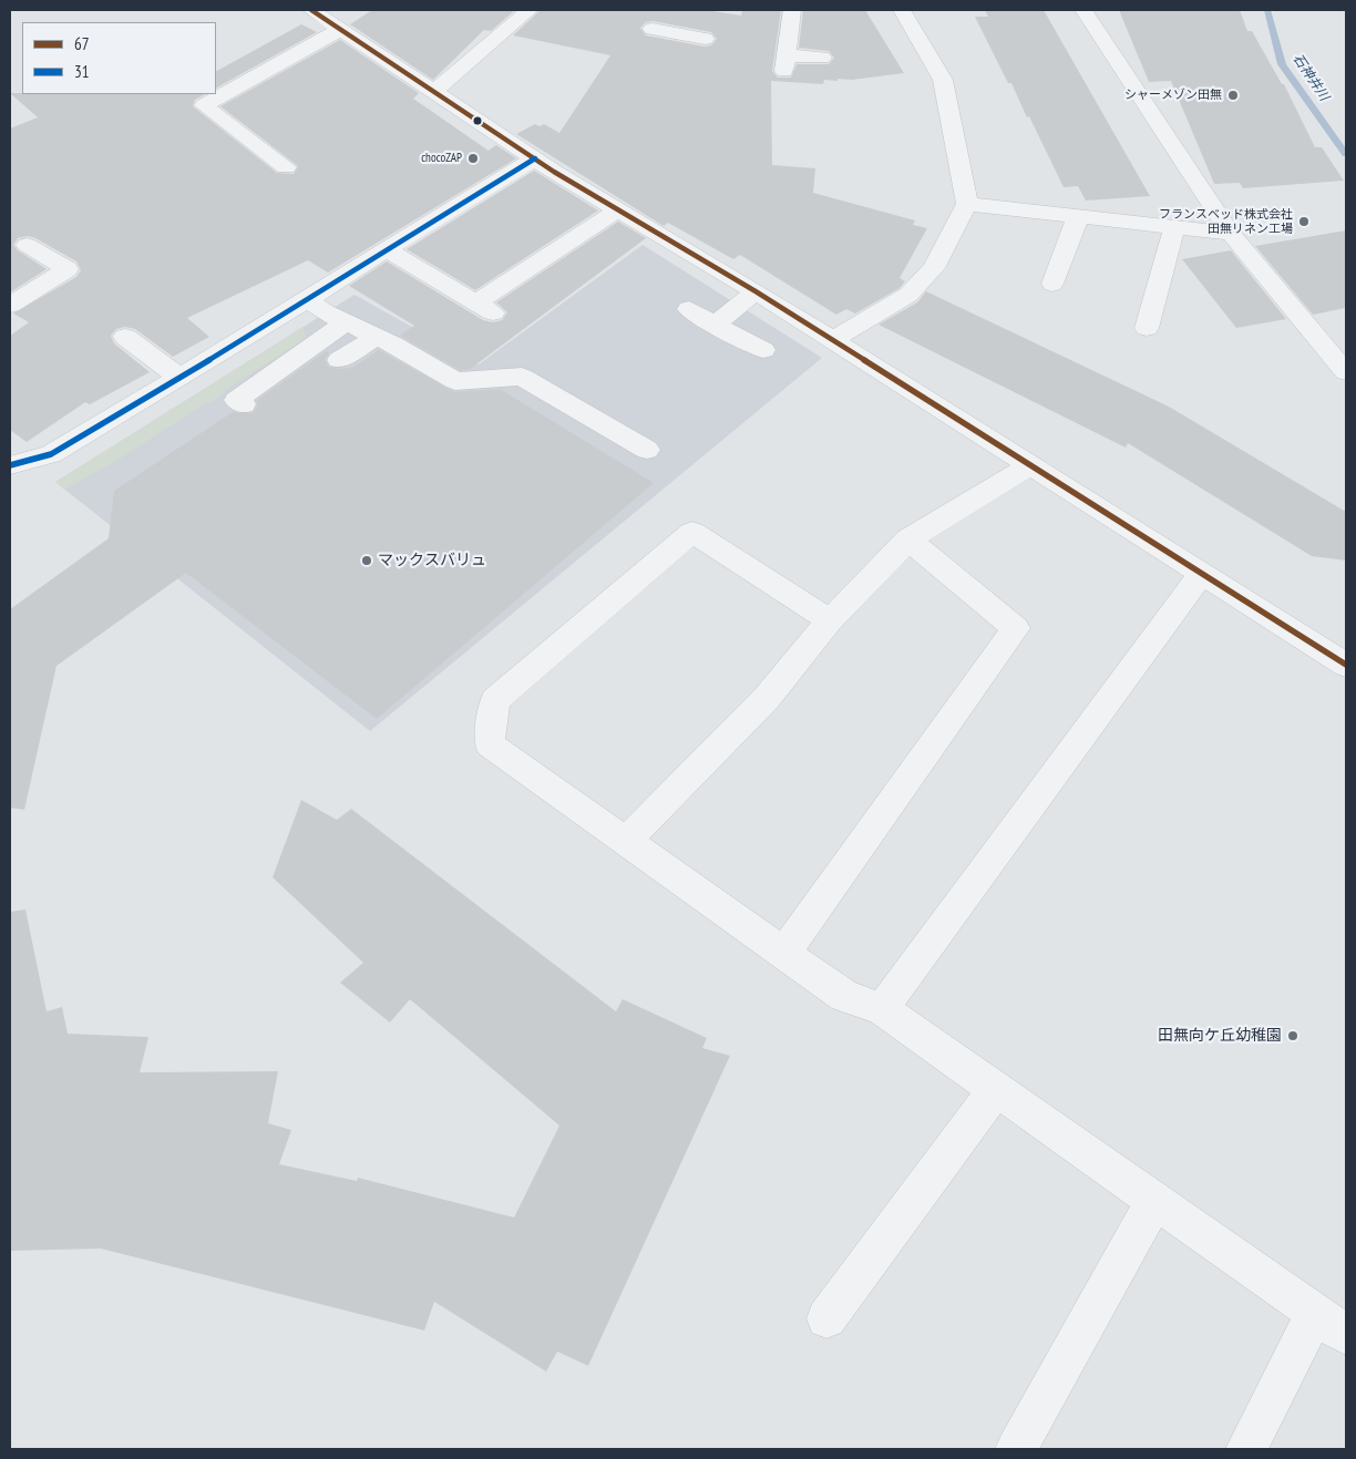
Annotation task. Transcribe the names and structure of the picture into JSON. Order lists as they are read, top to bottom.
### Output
{
  "water": ["石神井川"],
  "places": [
    "シャーメゾン田無",
    "chocoZAP",
    "フランスベッド株式会社 田無リネン工場",
    "マックスバリュ",
    "田無向ケ丘幼稚園"
  ],
  "lines": ["transit line 67", "transit line 31"],
  "legend": ["67", "31"]
}
